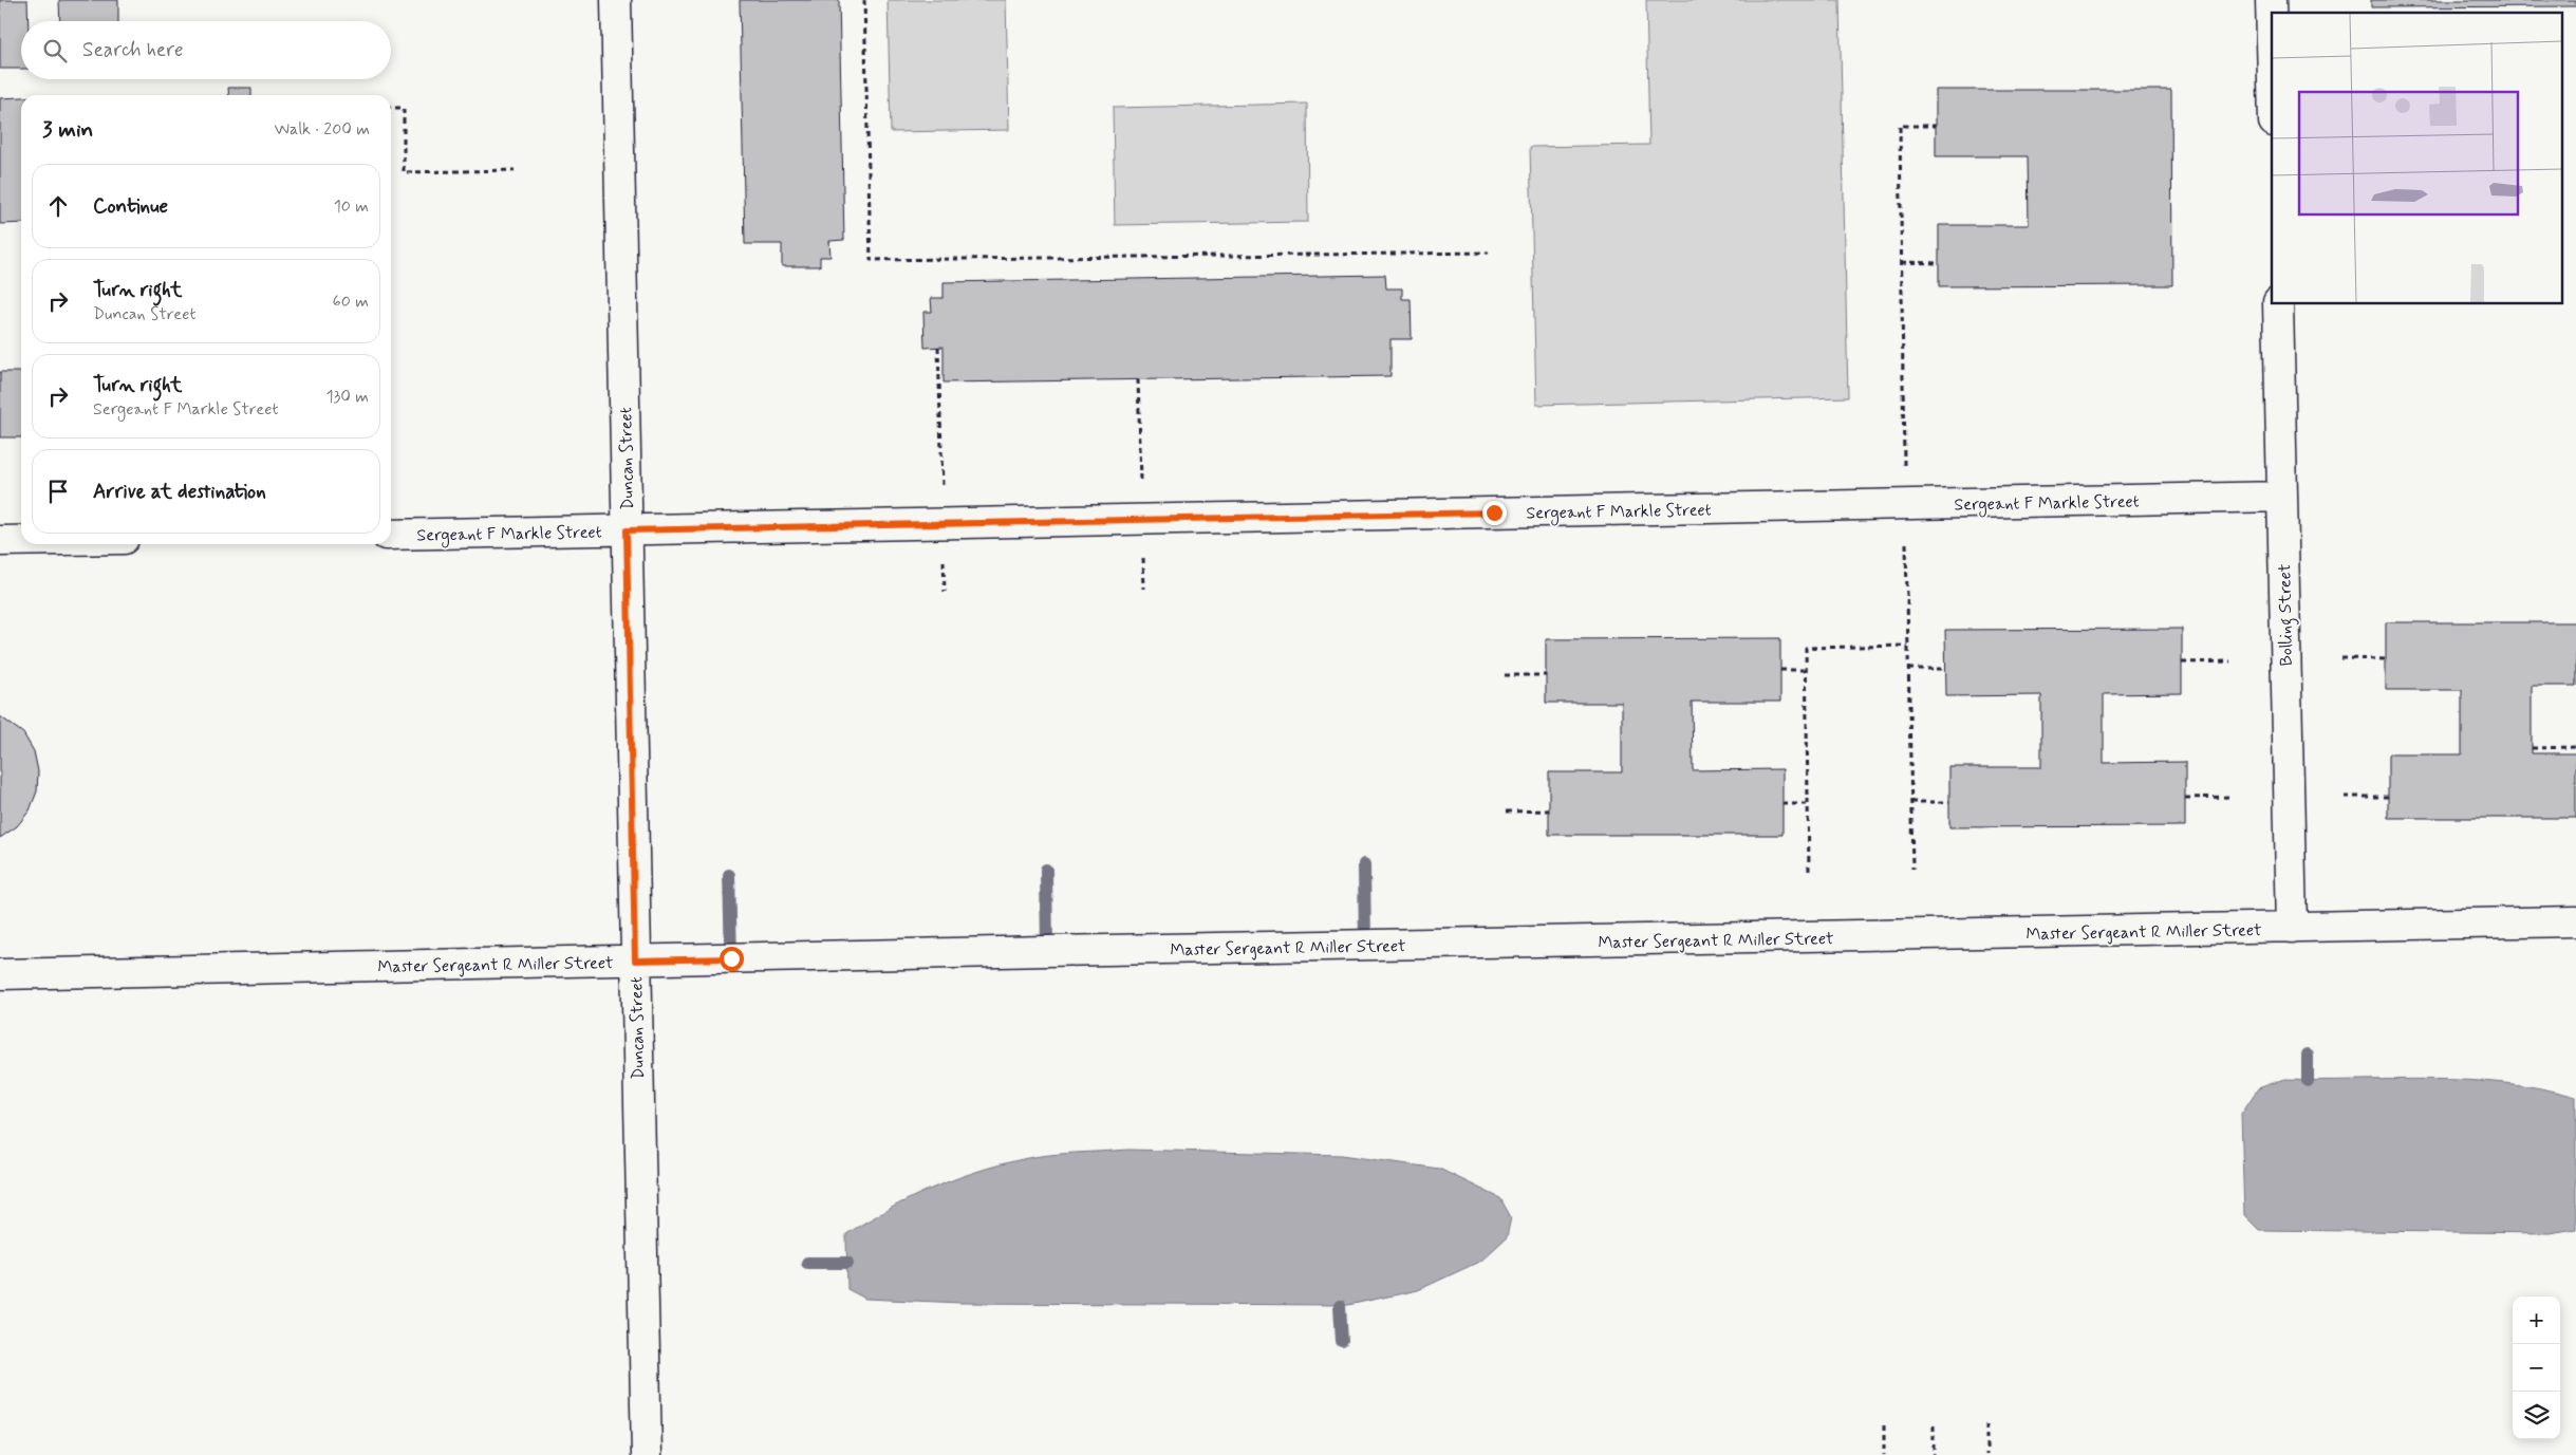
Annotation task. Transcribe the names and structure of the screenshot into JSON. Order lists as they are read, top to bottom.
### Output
{
  "streets": {
    "street": [
      "Duncan Street",
      "Sergeant F Markle Street",
      "Bolling Street",
      "Master Sergeant R Miller Street"
    ]
  },
  "crossings": [
    ["Duncan Street", "Sergeant F Markle Street"],
    ["Duncan Street", "Master Sergeant R Miller Street"],
    ["Sergeant F Markle Street", "Bolling Street"],
    ["Bolling Street", "Master Sergeant R Miller Street"]
  ],
  "page": {
    "search": "Search here",
    "heading": ["3 min", "Walk · 200 m"],
    "list": [
      ["Continue", "10 m"],
      ["Turn right", "Duncan Street", "60 m"],
      ["Turn right", "Sergeant F Markle Street", "130 m"],
      "Arrive at destination"
    ],
    "map_buttons": ["+", "−"]
  }
}
